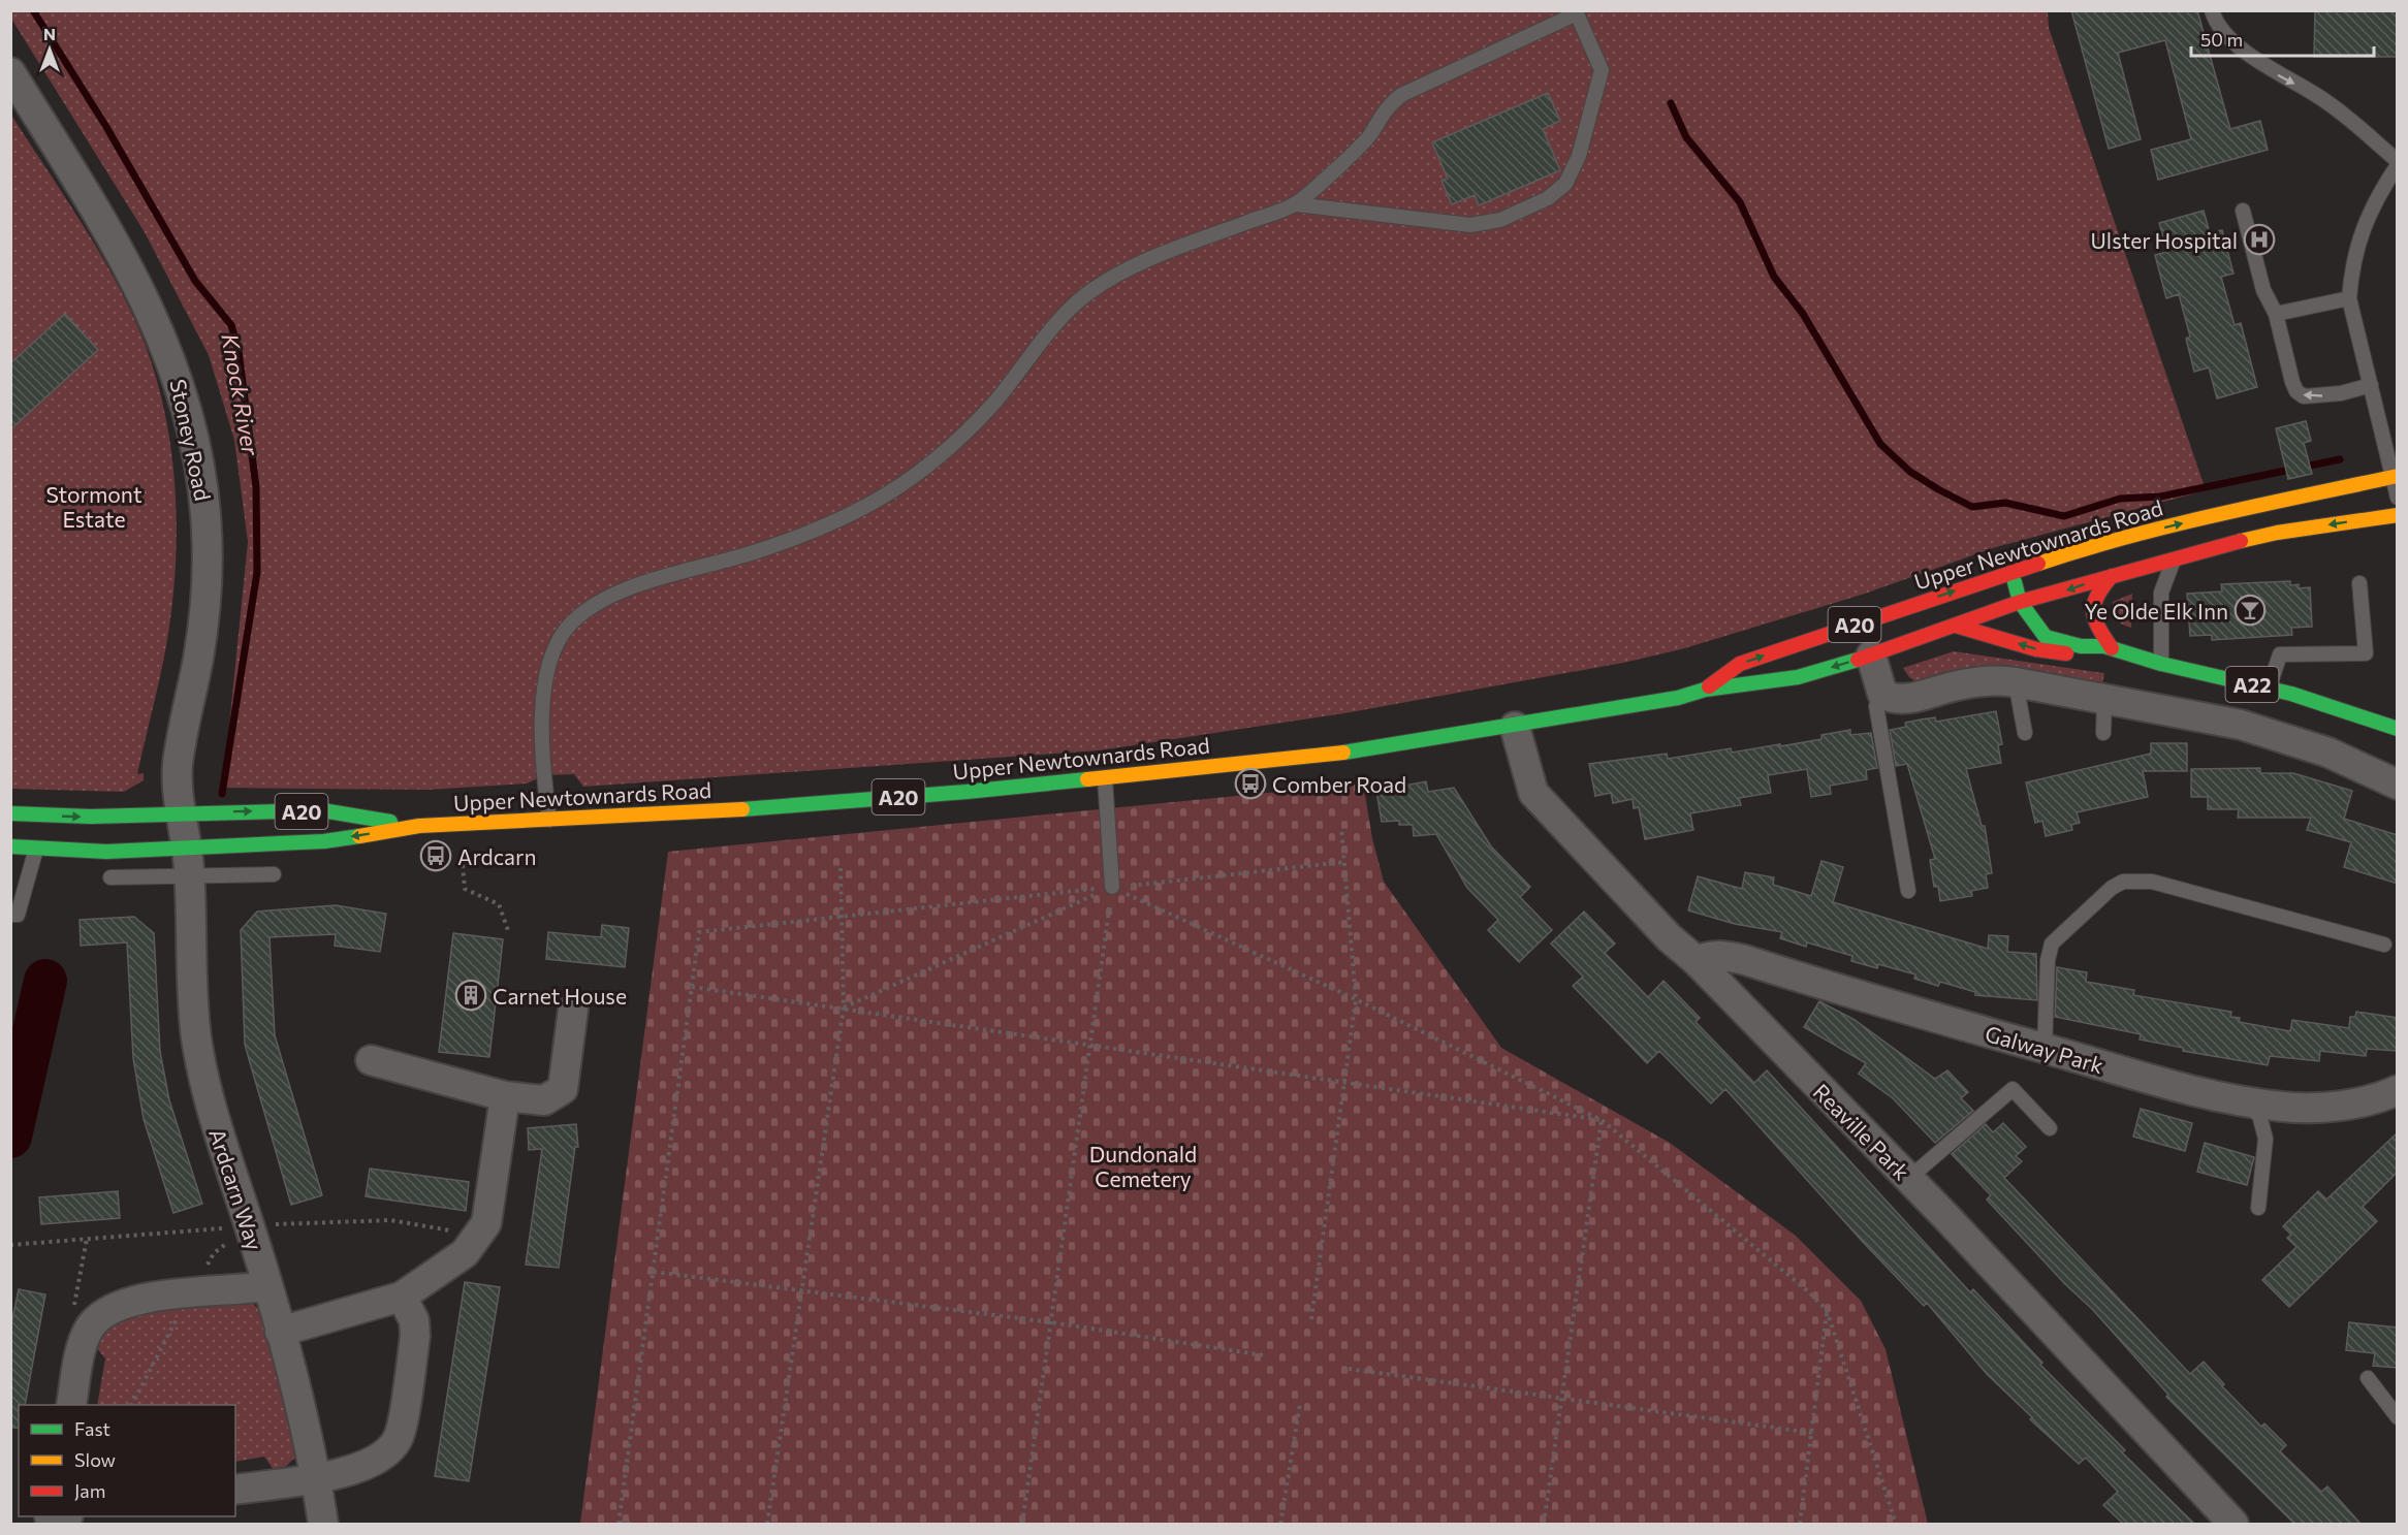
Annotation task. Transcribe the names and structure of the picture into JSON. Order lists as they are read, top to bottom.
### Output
{
  "streets": {
    "highway": ["Upper Newtownards Road", "A20", "A22"],
    "street": [
      "Stoney Road",
      "Galway Park",
      "Reaville Park",
      "Ardcarn Way"
    ]
  },
  "crossings": [
    ["Stoney Road", "Upper Newtownards Road"],
    ["Stoney Road", "Ardcarn Way"],
    ["Upper Newtownards Road", "A22"],
    ["Upper Newtownards Road", "Reaville Park"],
    ["Upper Newtownards Road", "Ardcarn Way"],
    ["Galway Park", "Reaville Park"]
  ],
  "water": ["Knock River"],
  "parks": ["Stormont Estate", "Dundonald Cemetery"],
  "places": {
    "hospital": ["Ulster Hospital"],
    "bar": ["Ye Olde Elk Inn"],
    "bus stop": ["Comber Road", "Ardcarn"],
    "building": ["Carnet House"]
  },
  "legend": ["Fast", "Slow", "Jam"],
  "scale_bar": "50 m",
  "north": "top"
}
